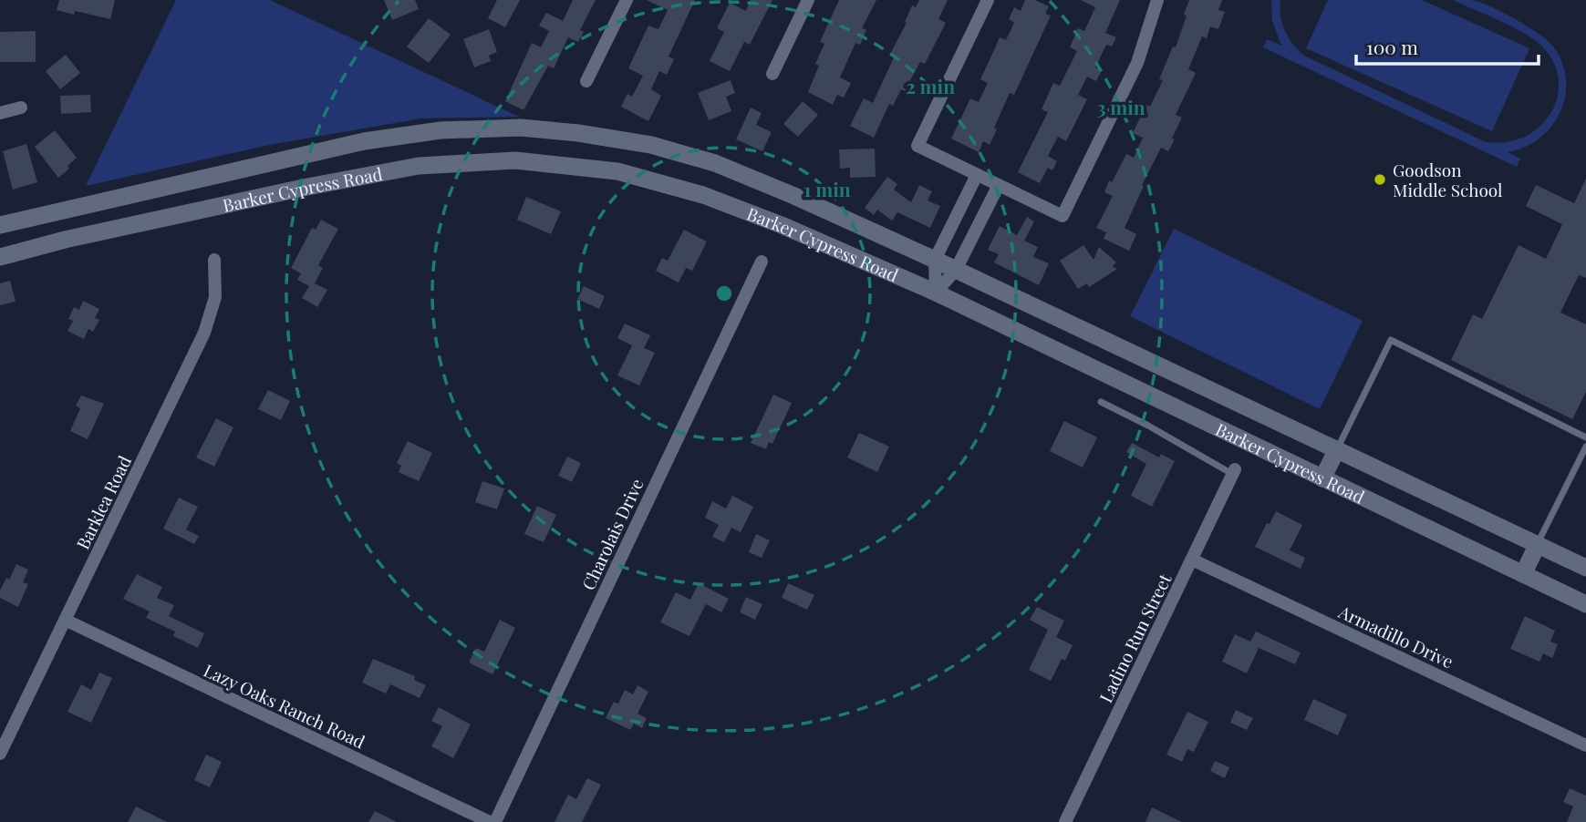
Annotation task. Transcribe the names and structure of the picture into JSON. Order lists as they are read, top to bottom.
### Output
{
  "streets": {
    "main road": ["Barker Cypress Road"],
    "street": [
      "Barklea Road",
      "Charolais Drive",
      "Armadillo Drive",
      "Ladino Run Street",
      "Lazy Oaks Ranch Road"
    ]
  },
  "crossings": [
    ["Barklea Road", "Lazy Oaks Ranch Road"],
    ["Armadillo Drive", "Ladino Run Street"]
  ],
  "places": ["Goodson Middle School"],
  "scale_bar": "100 m",
  "rings": ["2 min", "3 min", "1 min"]
}
